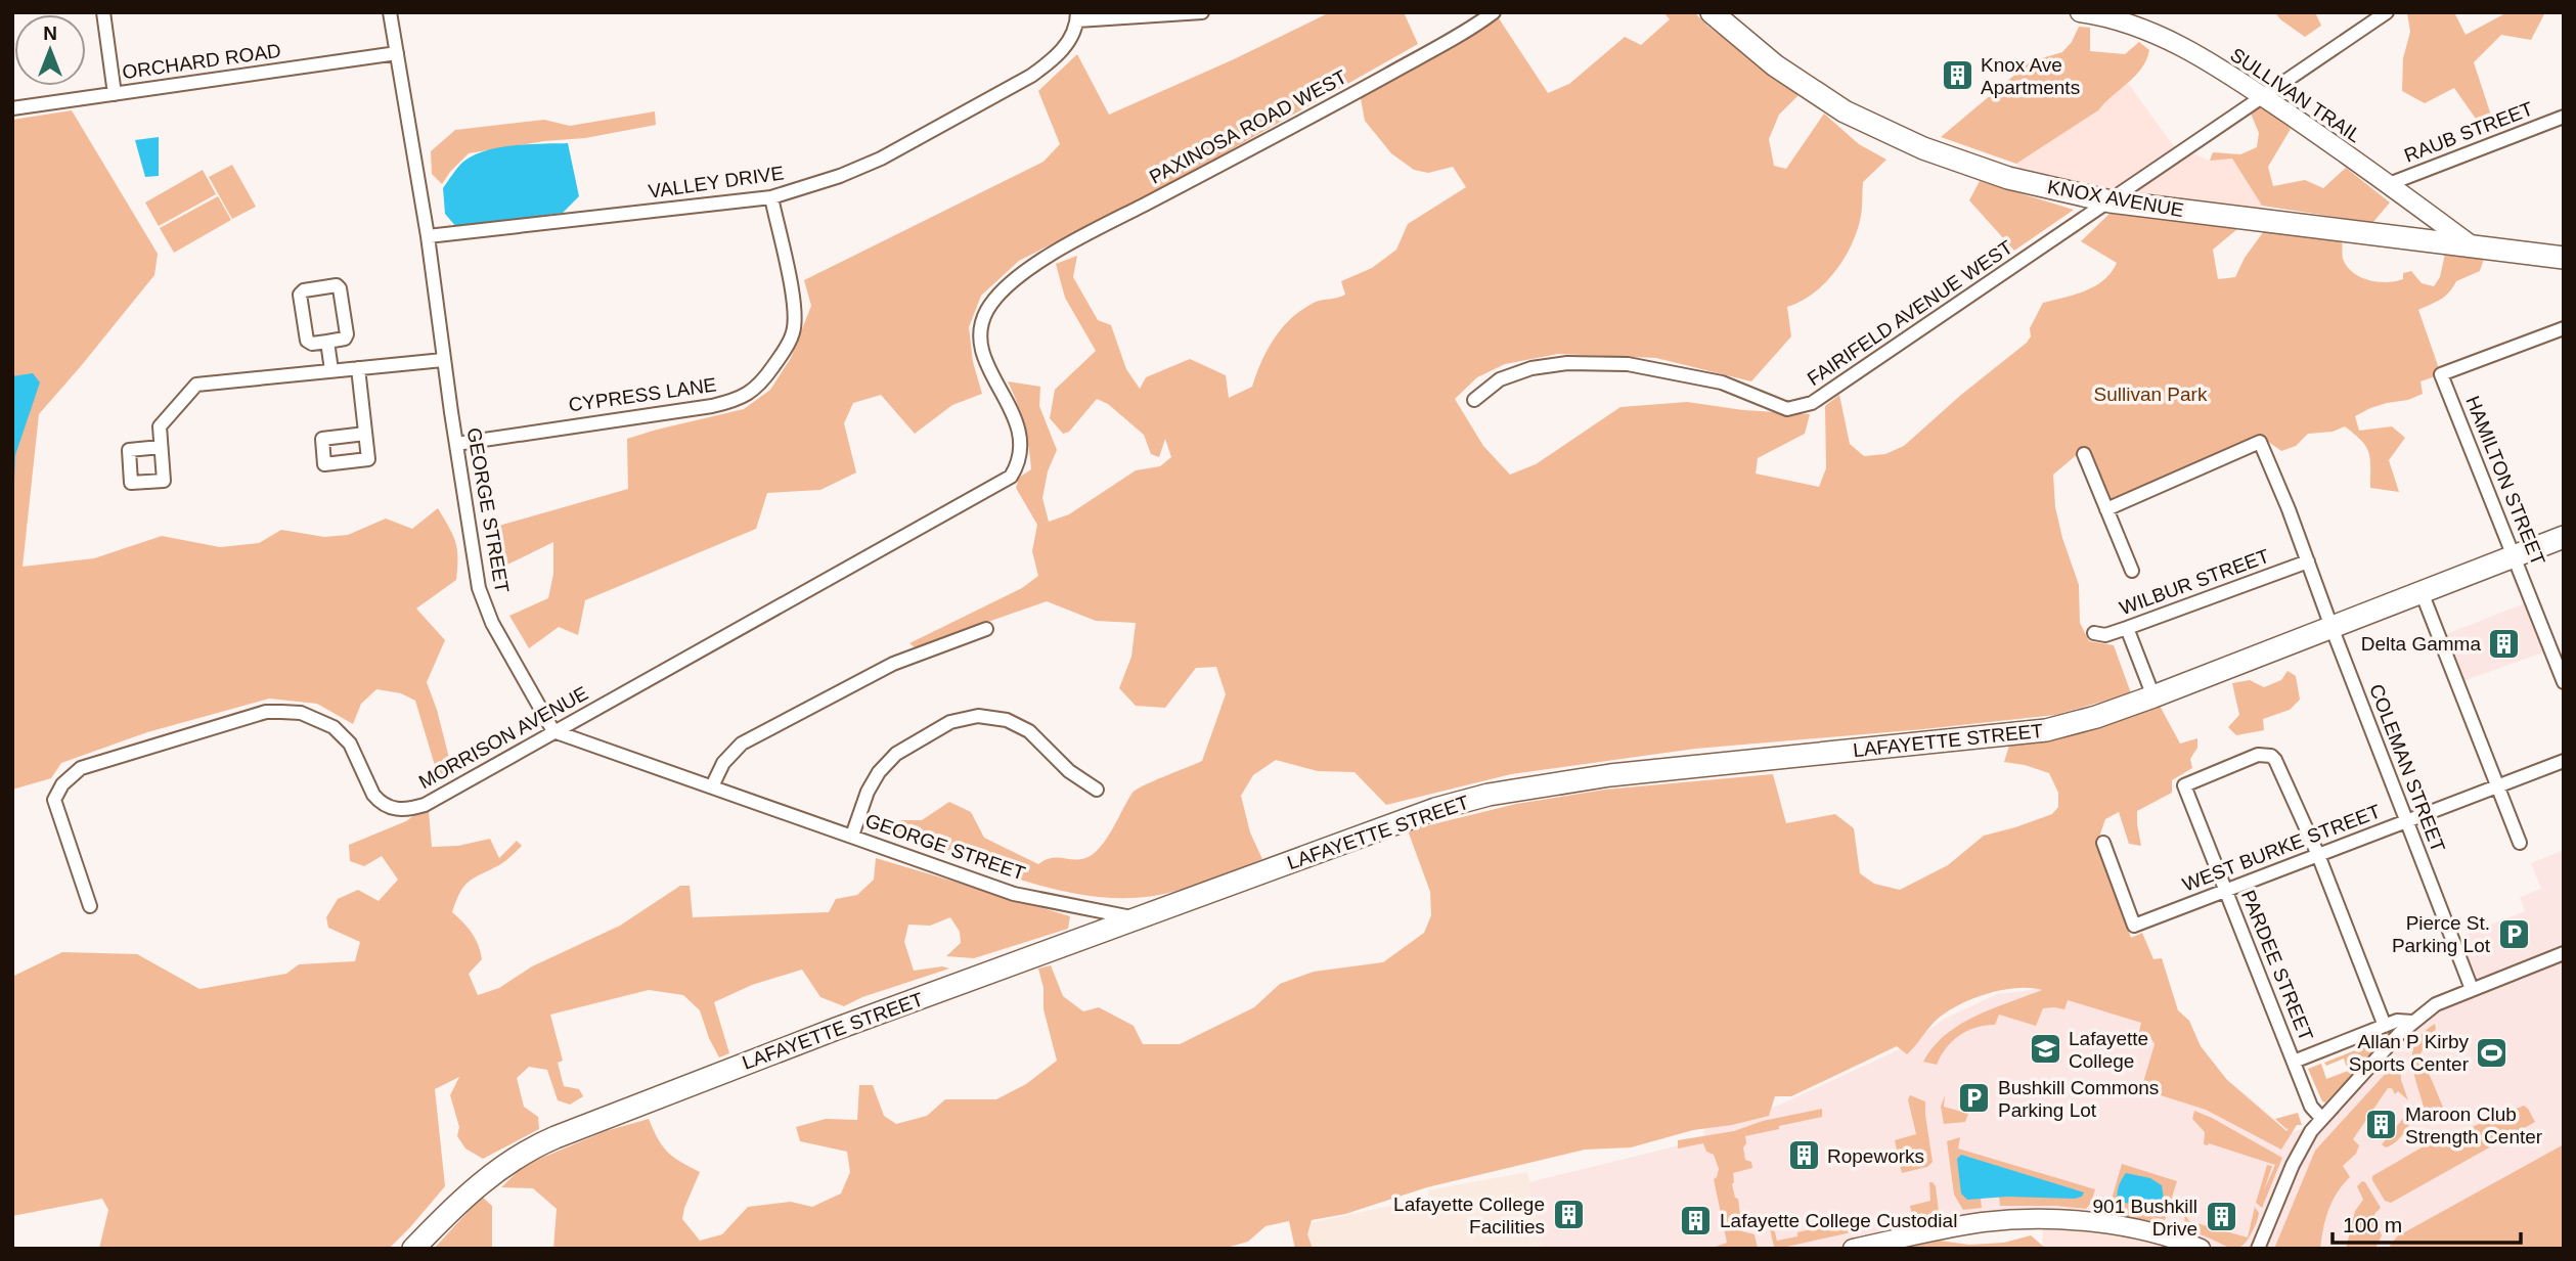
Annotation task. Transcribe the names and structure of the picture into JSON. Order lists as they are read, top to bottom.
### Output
{
  "streets": {
    "main road": ["KNOX AVENUE", "LAFAYETTE STREET"],
    "street": [
      "ORCHARD ROAD",
      "SULLIVAN TRAIL",
      "PAXINOSA ROAD WEST",
      "RAUB STREET",
      "VALLEY DRIVE",
      "FAIRIFELD AVENUE WEST",
      "CYPRESS LANE",
      "HAMILTON STREET",
      "GEORGE STREET",
      "WILBUR STREET",
      "MORRISON AVENUE",
      "COLEMAN STREET",
      "WEST BURKE STREET",
      "PARDEE STREET"
    ]
  },
  "crossings": [
    ["ORCHARD ROAD", "GEORGE STREET"],
    ["SULLIVAN TRAIL", "RAUB STREET"],
    ["SULLIVAN TRAIL", "KNOX AVENUE"],
    ["SULLIVAN TRAIL", "FAIRIFELD AVENUE WEST"],
    ["PAXINOSA ROAD WEST", "MORRISON AVENUE"],
    ["VALLEY DRIVE", "CYPRESS LANE"],
    ["VALLEY DRIVE", "GEORGE STREET"],
    ["KNOX AVENUE", "FAIRIFELD AVENUE WEST"],
    ["CYPRESS LANE", "GEORGE STREET"],
    ["HAMILTON STREET", "LAFAYETTE STREET"],
    ["GEORGE STREET", "MORRISON AVENUE"],
    ["GEORGE STREET", "LAFAYETTE STREET"],
    ["WILBUR STREET", "COLEMAN STREET"],
    ["LAFAYETTE STREET", "COLEMAN STREET"],
    ["COLEMAN STREET", "WEST BURKE STREET"],
    ["WEST BURKE STREET", "PARDEE STREET"]
  ],
  "parks": ["Sullivan Park"],
  "places": {
    "building": [
      "Knox Ave Apartments",
      "Delta Gamma",
      "Maroon Club Strength Center",
      "Ropeworks",
      "Lafayette College Facilities",
      "901 Bushkill Drive",
      "Lafayette College Custodial"
    ],
    "parking": ["Pierce St. Parking Lot", "Bushkill Commons Parking Lot"],
    "school or university": ["Lafayette College"],
    "sports": ["Allan P Kirby Sports Center"]
  },
  "scale_bar": "100 m",
  "north": "top"
}
